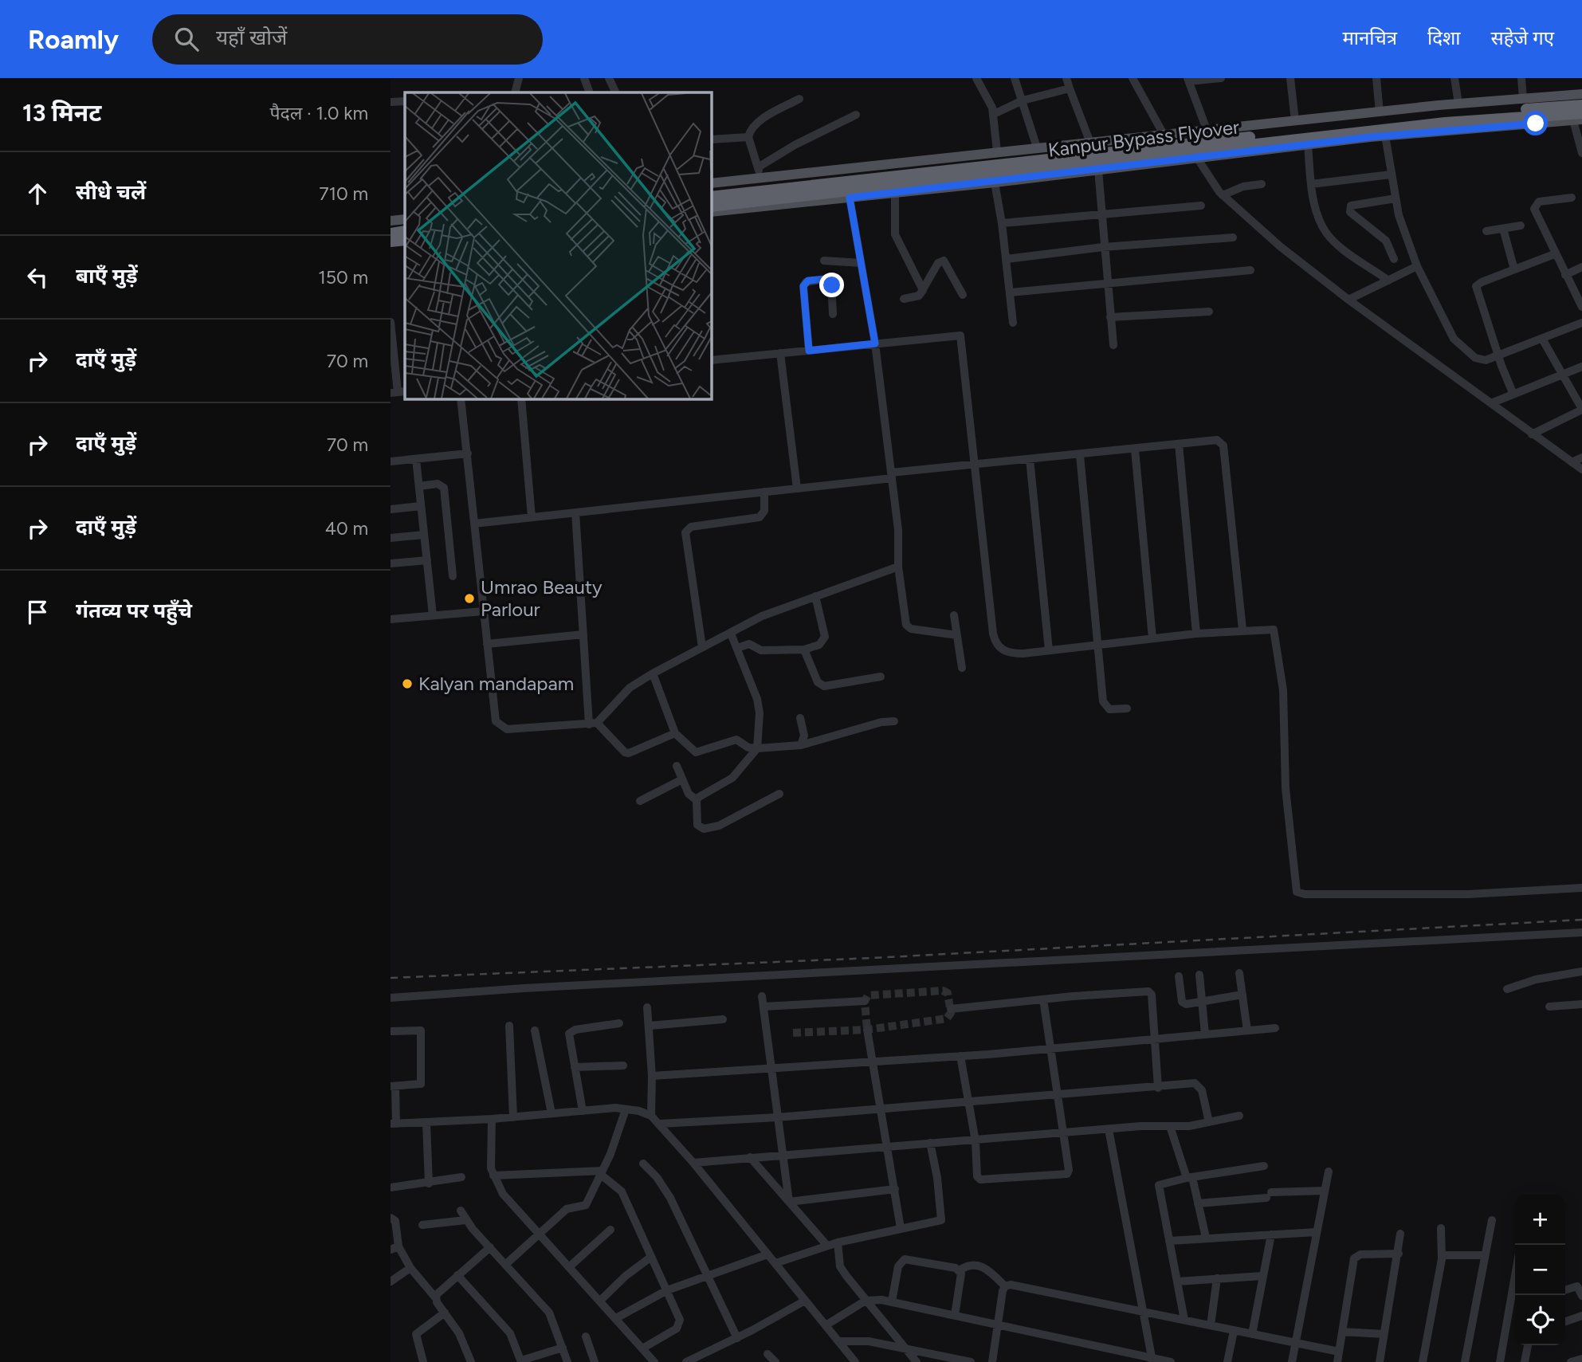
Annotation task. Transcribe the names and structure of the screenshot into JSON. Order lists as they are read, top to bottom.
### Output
{
  "streets": {
    "highway": ["Kanpur Bypass Flyover"]
  },
  "places": ["Umrao Beauty Parlour", "Kalyan mandapam"],
  "page": {
    "header": "Roamly",
    "search": "यहाँ खोजें",
    "nav": ["मानचित्र", "दिशा", "सहेजे गए"],
    "heading": ["13 मिनट", "पैदल · 1.0 km"],
    "list": [
      ["सीधे चलें", "710 m"],
      ["बाएँ मुड़ें", "150 m"],
      ["दाएँ मुड़ें", "70 m"],
      ["दाएँ मुड़ें", "70 m"],
      ["दाएँ मुड़ें", "40 m"],
      "गंतव्य पर पहुँचे"
    ],
    "map_buttons": ["+", "−"]
  }
}
